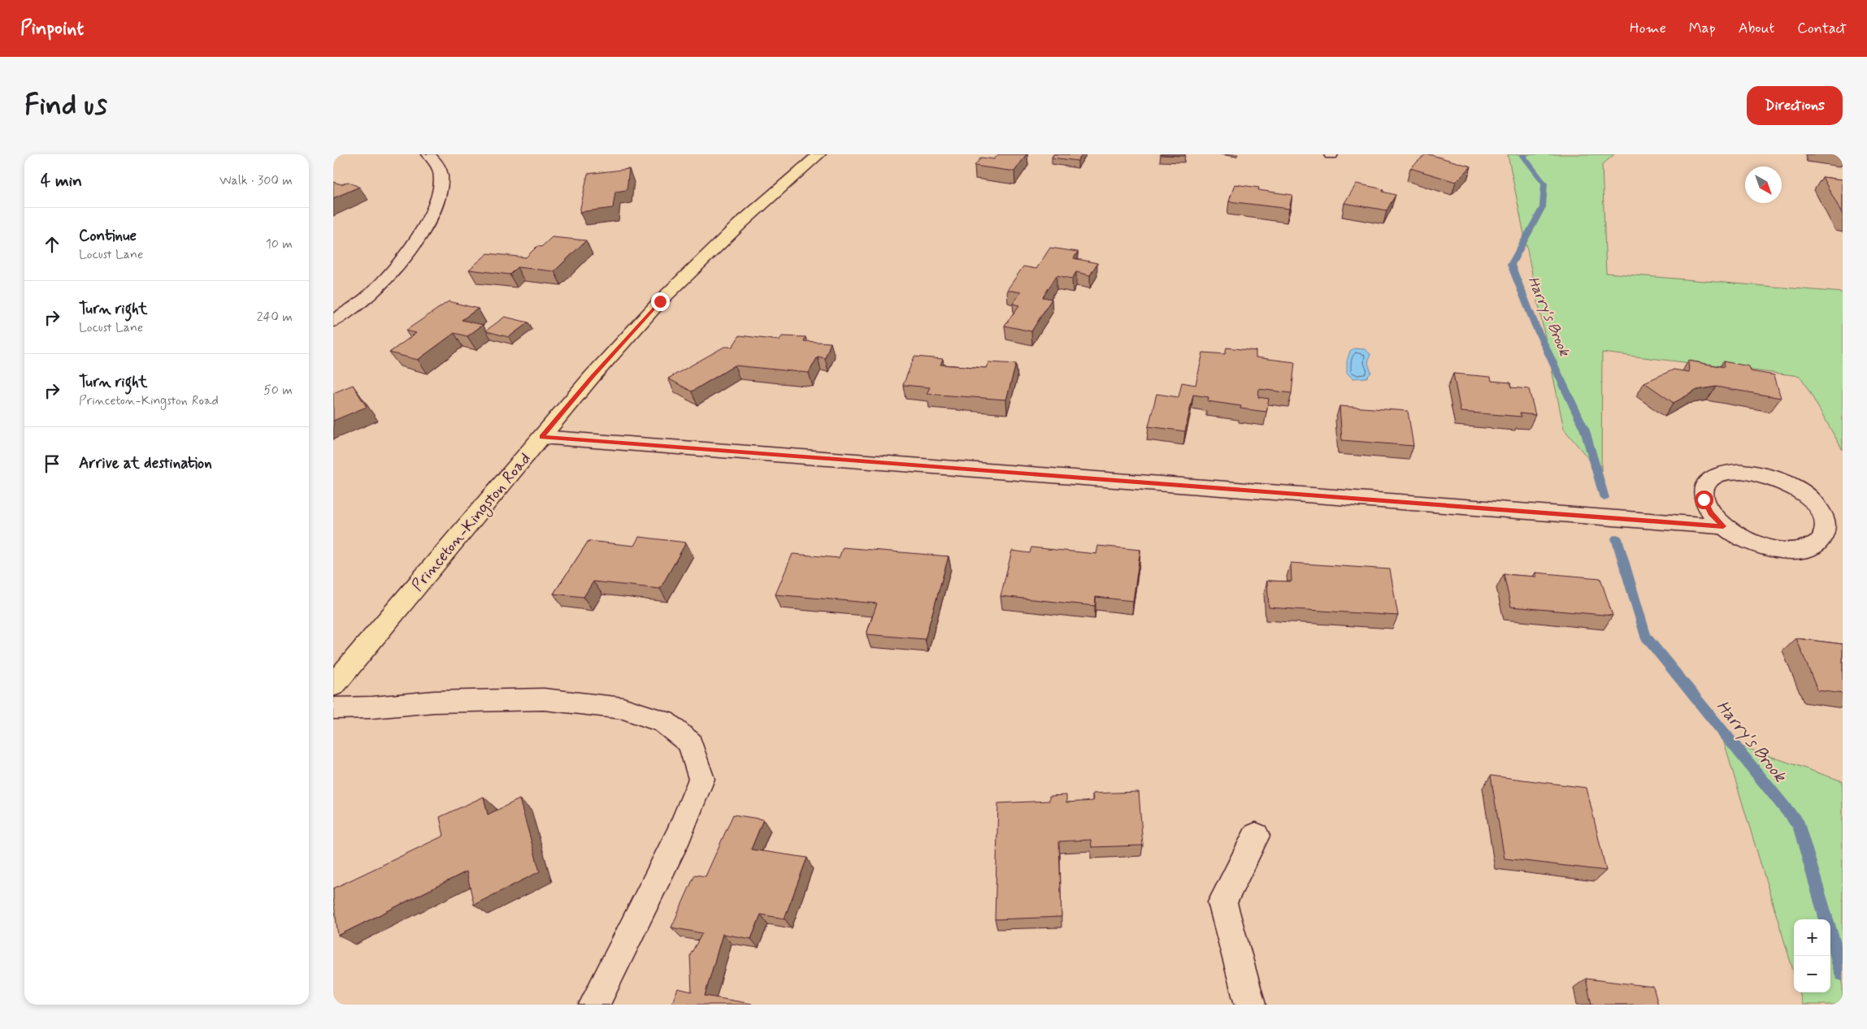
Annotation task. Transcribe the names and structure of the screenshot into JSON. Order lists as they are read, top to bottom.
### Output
{
  "streets": {
    "main road": ["Princeton-Kingston Road"]
  },
  "water": ["Harry's Brook"],
  "north": "bottom right",
  "page": {
    "header": "Pinpoint",
    "nav": [
      "Home",
      "Map",
      "About",
      "Contact"
    ],
    "buttons": "Directions",
    "title": "Find us",
    "heading": ["4 min", "Walk · 300 m"],
    "list": [
      ["Continue", "Locust Lane", "10 m"],
      ["Turn right", "Locust Lane", "240 m"],
      ["Turn right", "Princeton-Kingston Road", "50 m"],
      "Arrive at destination"
    ],
    "map_buttons": ["+", "−"]
  }
}
